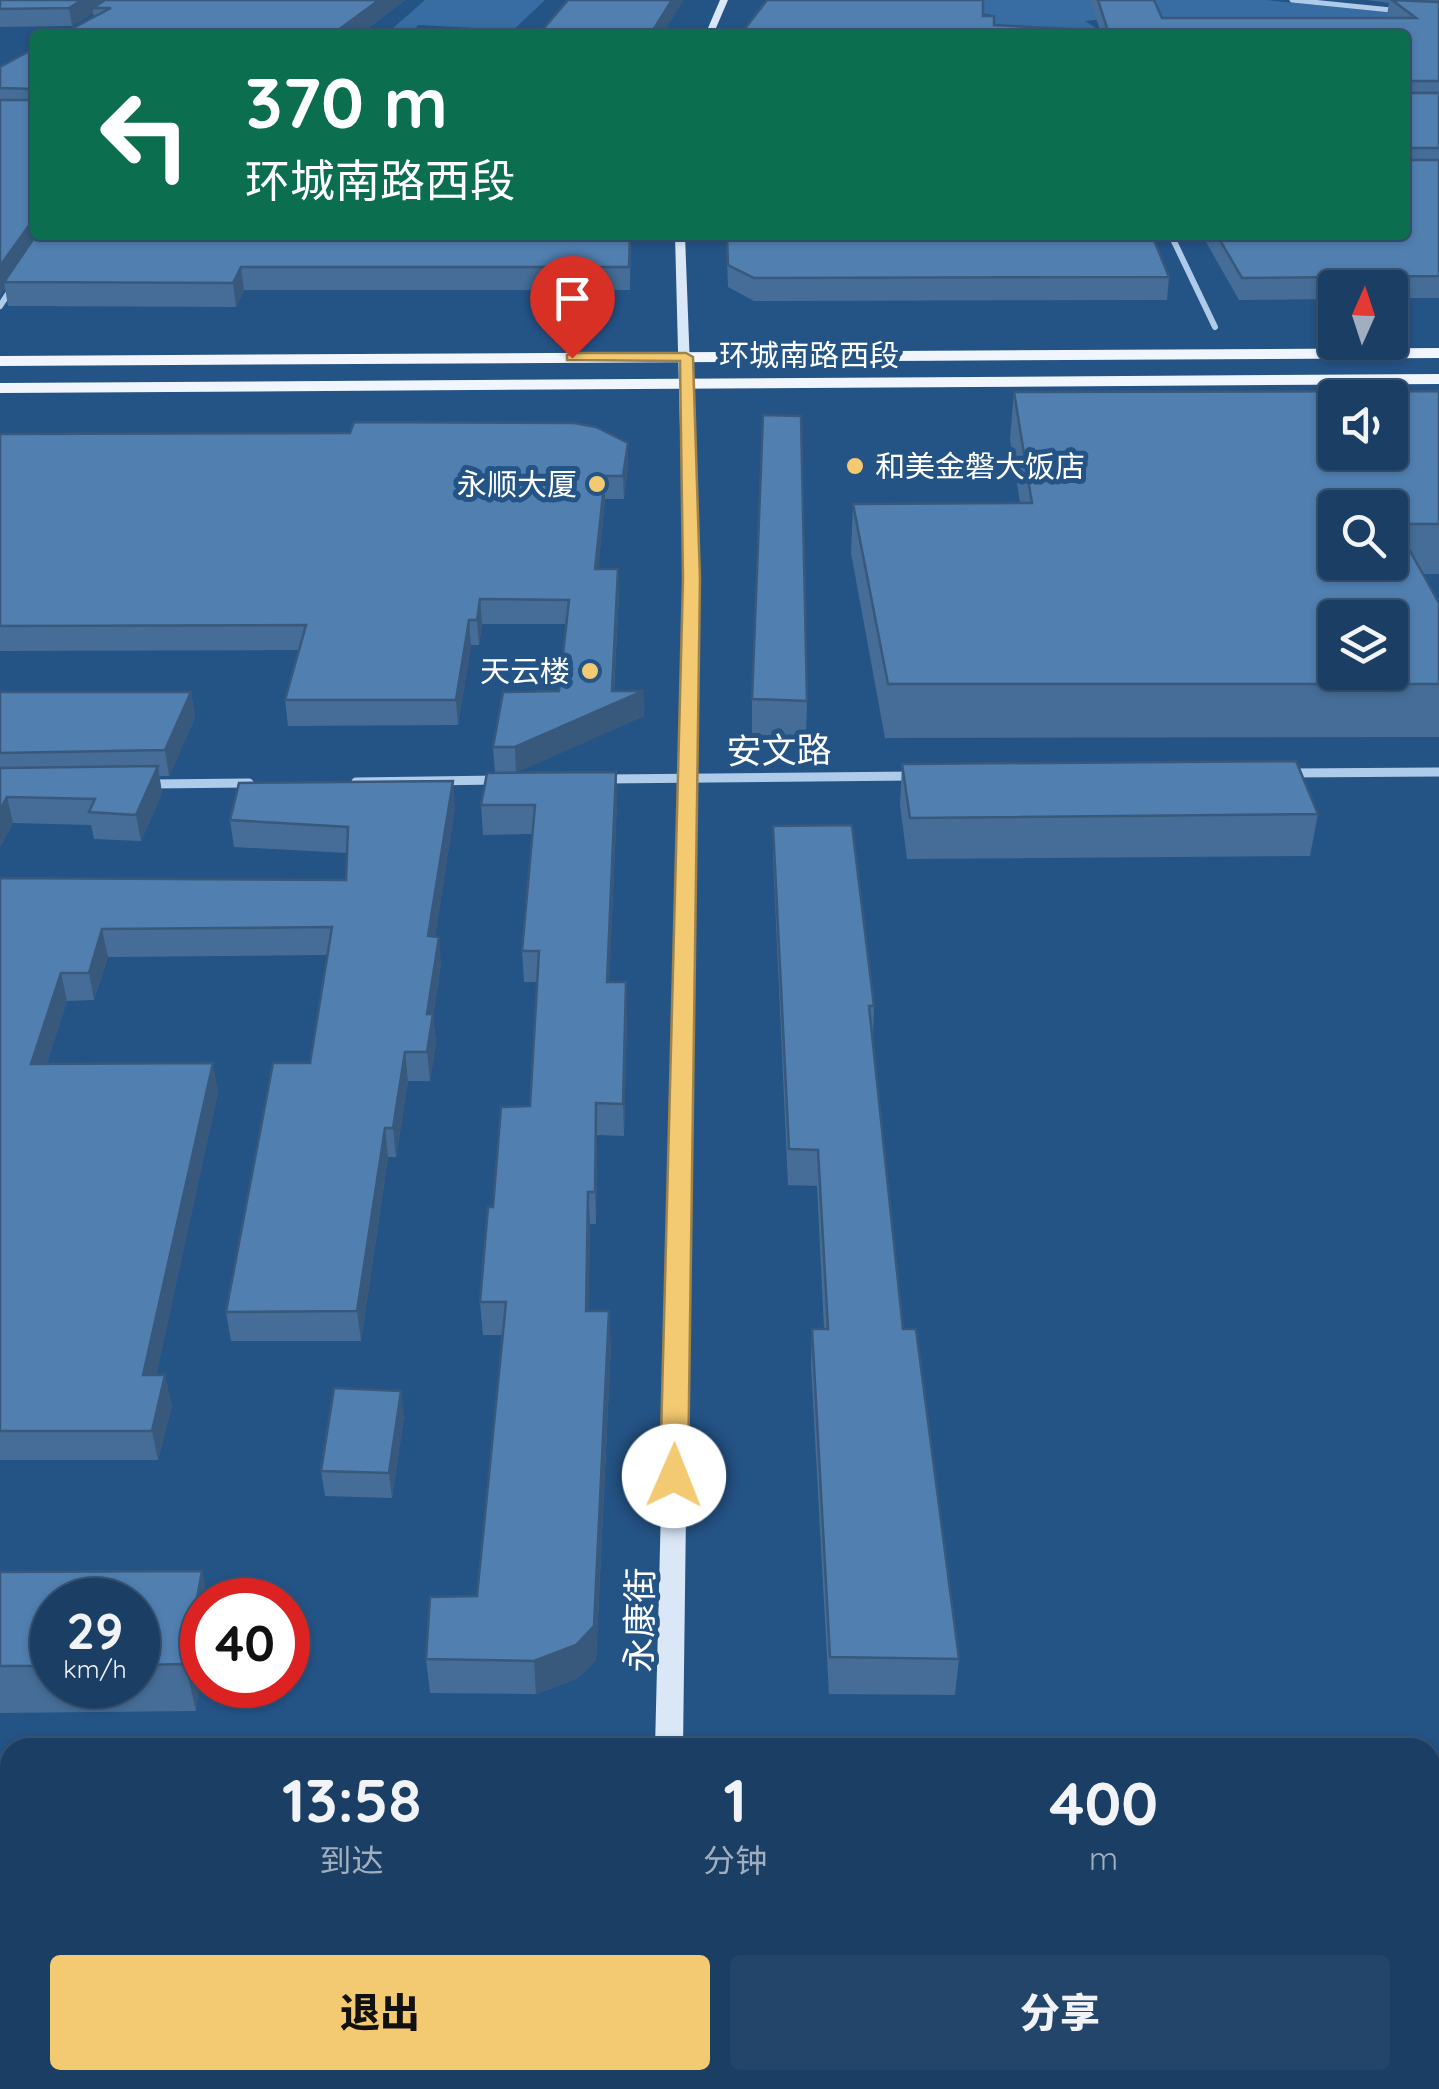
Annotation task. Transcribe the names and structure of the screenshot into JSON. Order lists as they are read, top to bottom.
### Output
{
  "streets": {
    "main road": ["环城南路西段"],
    "street": ["安文路", "永康街"]
  },
  "crossings": [
    ["环城南路西段", "永康街"],
    ["安文路", "永康街"]
  ],
  "places": ["和美金磐大饭店", "永顺大厦", "天云楼"],
  "north": "top",
  "page": {
    "turn": ["370 m", "环城南路西段"],
    "speed": "29 km/h",
    "limit": "40",
    "eta": [
      "13:58",
      "到达",
      "1",
      "分钟",
      "400",
      "m"
    ],
    "buttons": ["退出", "分享"]
  }
}
